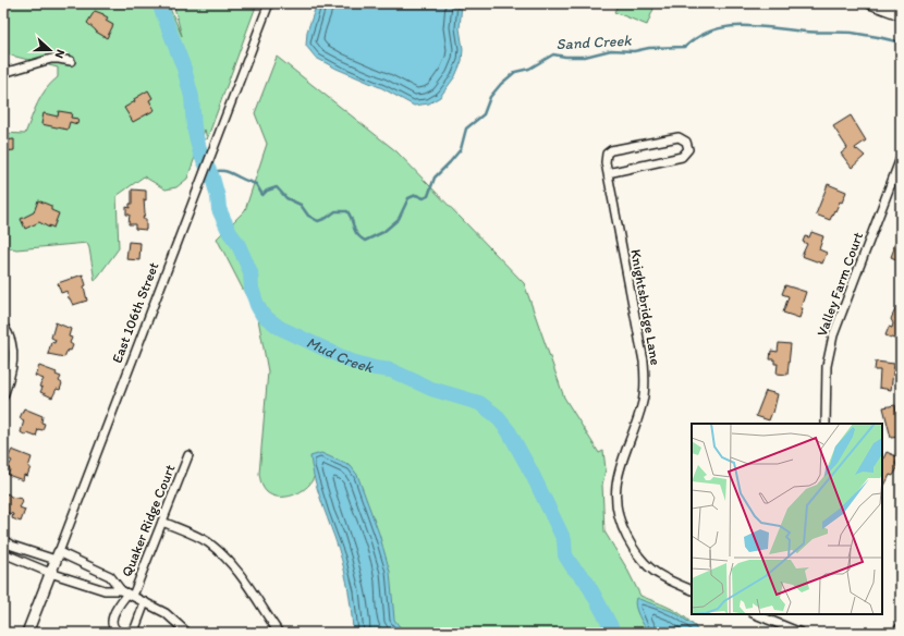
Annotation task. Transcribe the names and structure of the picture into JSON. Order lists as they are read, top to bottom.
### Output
{
  "streets": {
    "street": [
      "Valley Farm Court",
      "Knightsbridge Lane",
      "East 106th Street",
      "Quaker Ridge Court"
    ]
  },
  "water": ["Sand Creek", "Mud Creek"],
  "north": "right"
}
